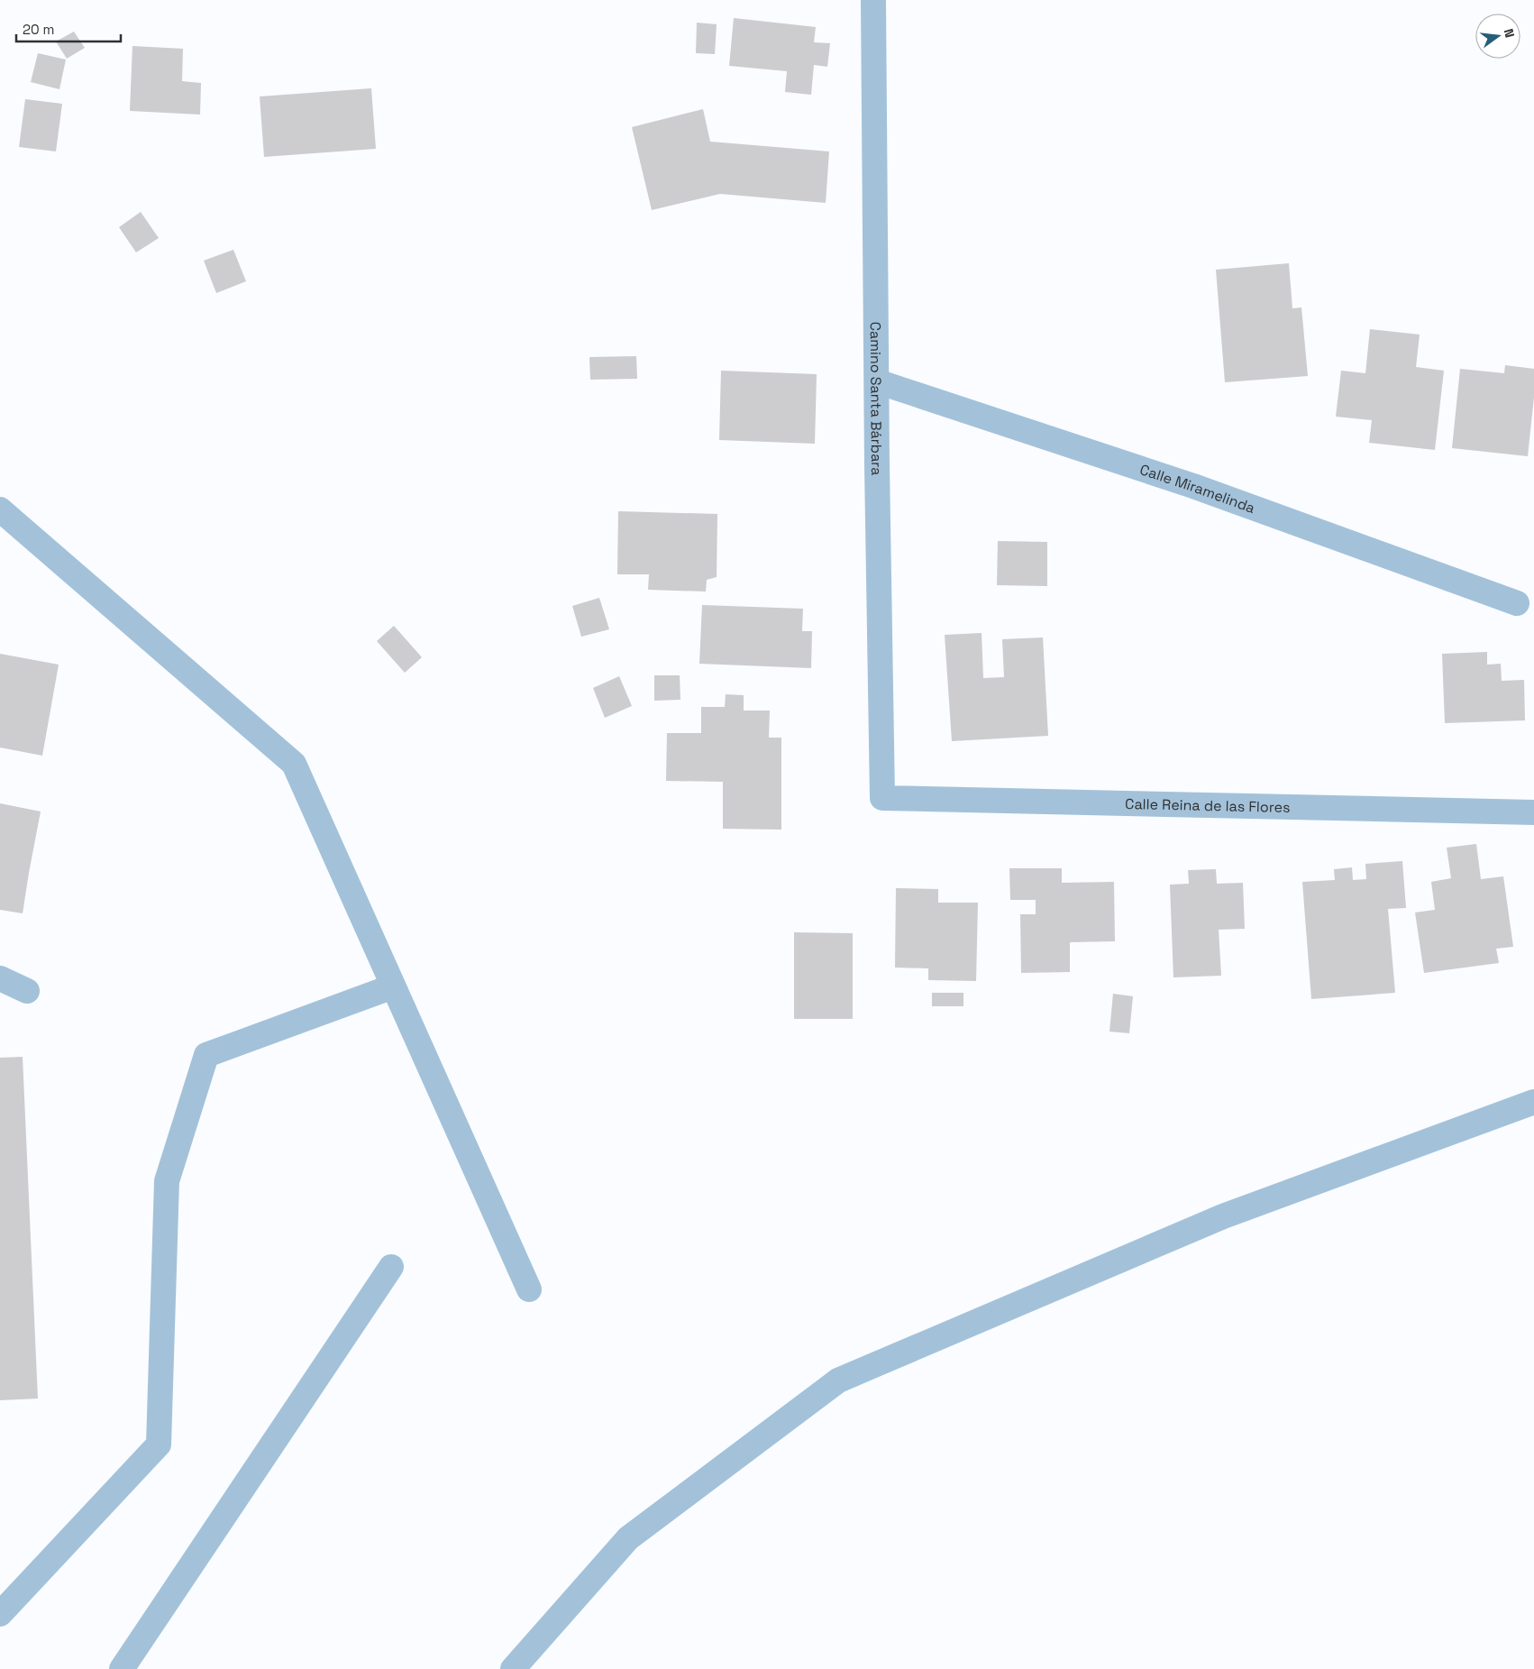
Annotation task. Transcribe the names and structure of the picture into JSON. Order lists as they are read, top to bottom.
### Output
{
  "streets": {
    "street": ["Camino Santa Bárbara", "Calle Miramelinda", "Calle Reina de las Flores"]
  },
  "crossings": [
    ["Camino Santa Bárbara", "Calle Miramelinda"],
    ["Camino Santa Bárbara", "Calle Reina de las Flores"]
  ],
  "scale_bar": "20 m",
  "north": "right"
}
